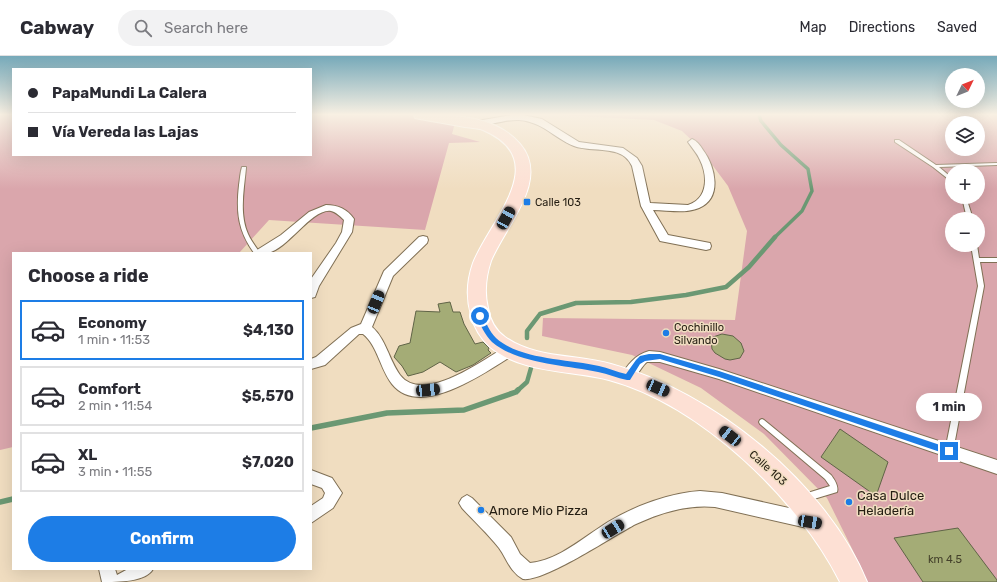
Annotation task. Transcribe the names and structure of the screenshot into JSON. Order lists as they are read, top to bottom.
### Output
{
  "streets": {
    "main road": ["Calle 103"]
  },
  "places": {
    "transit": ["Calle 103"],
    "other": ["Cochinillo Silvando", "Casa Dulce Heladería", "Amore Mio Pizza"]
  },
  "house_numbers": ["km 4.5"],
  "north": "top right",
  "page": {
    "header": "Cabway",
    "search": "Search here",
    "nav": ["Map", "Directions", "Saved"],
    "map_buttons": ["+", "−"],
    "banner": ["PapaMundi La Calera", "Vía Vereda las Lajas"],
    "heading": "Choose a ride",
    "list": [
      {
        "name": "Economy",
        "note": "1 min · 11:53",
        "value": "$4,130"
      },
      {
        "name": "Comfort",
        "note": "2 min · 11:54",
        "value": "$5,570"
      },
      {
        "name": "XL",
        "note": "3 min · 11:55",
        "value": "$7,020"
      }
    ],
    "bubble": "1 min",
    "buttons": "Confirm"
  }
}
